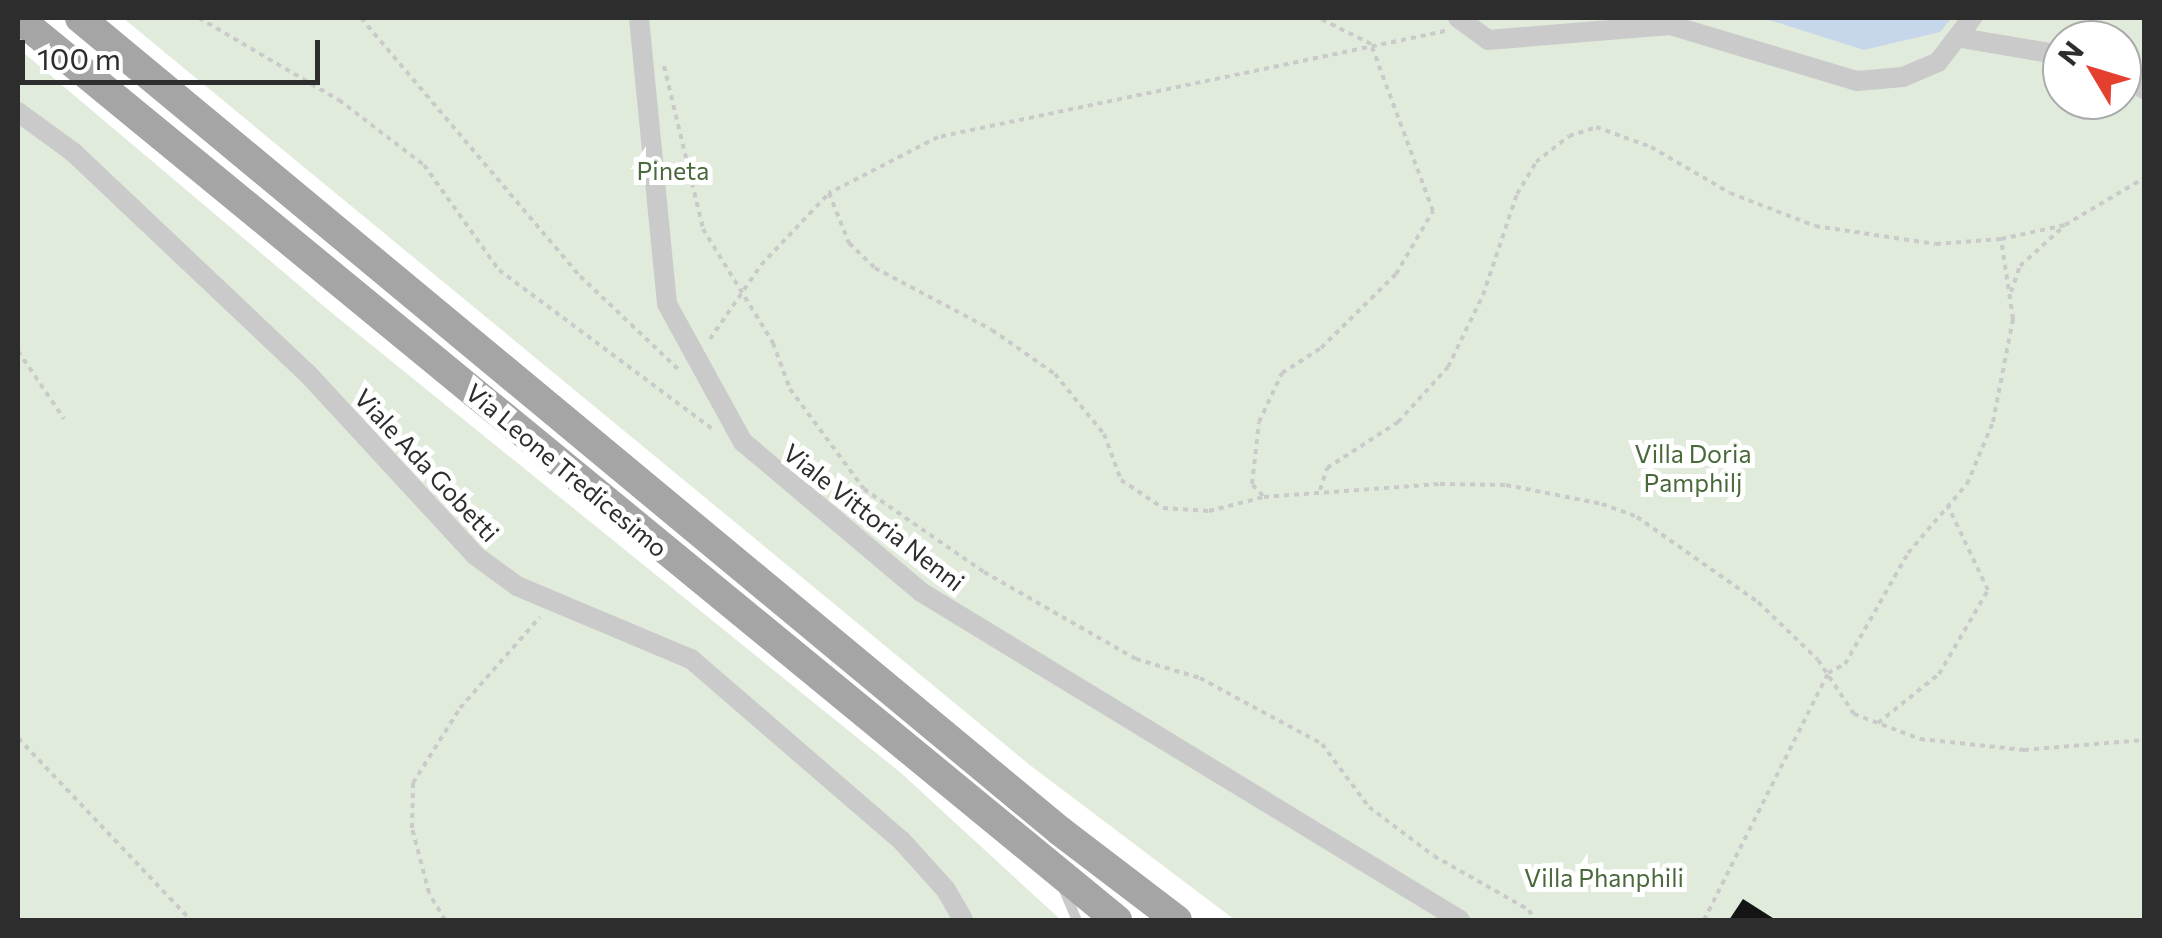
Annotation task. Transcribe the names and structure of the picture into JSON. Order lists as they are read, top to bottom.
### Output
{
  "streets": {
    "main road": ["Via Leone Tredicesimo"],
    "street": ["Viale Ada Gobetti", "Viale Vittoria Nenni"]
  },
  "parks": ["Pineta", "Villa Doria Pamphilj", "Villa Phanphili"],
  "scale_bar": "100 m",
  "north": "top left"
}
